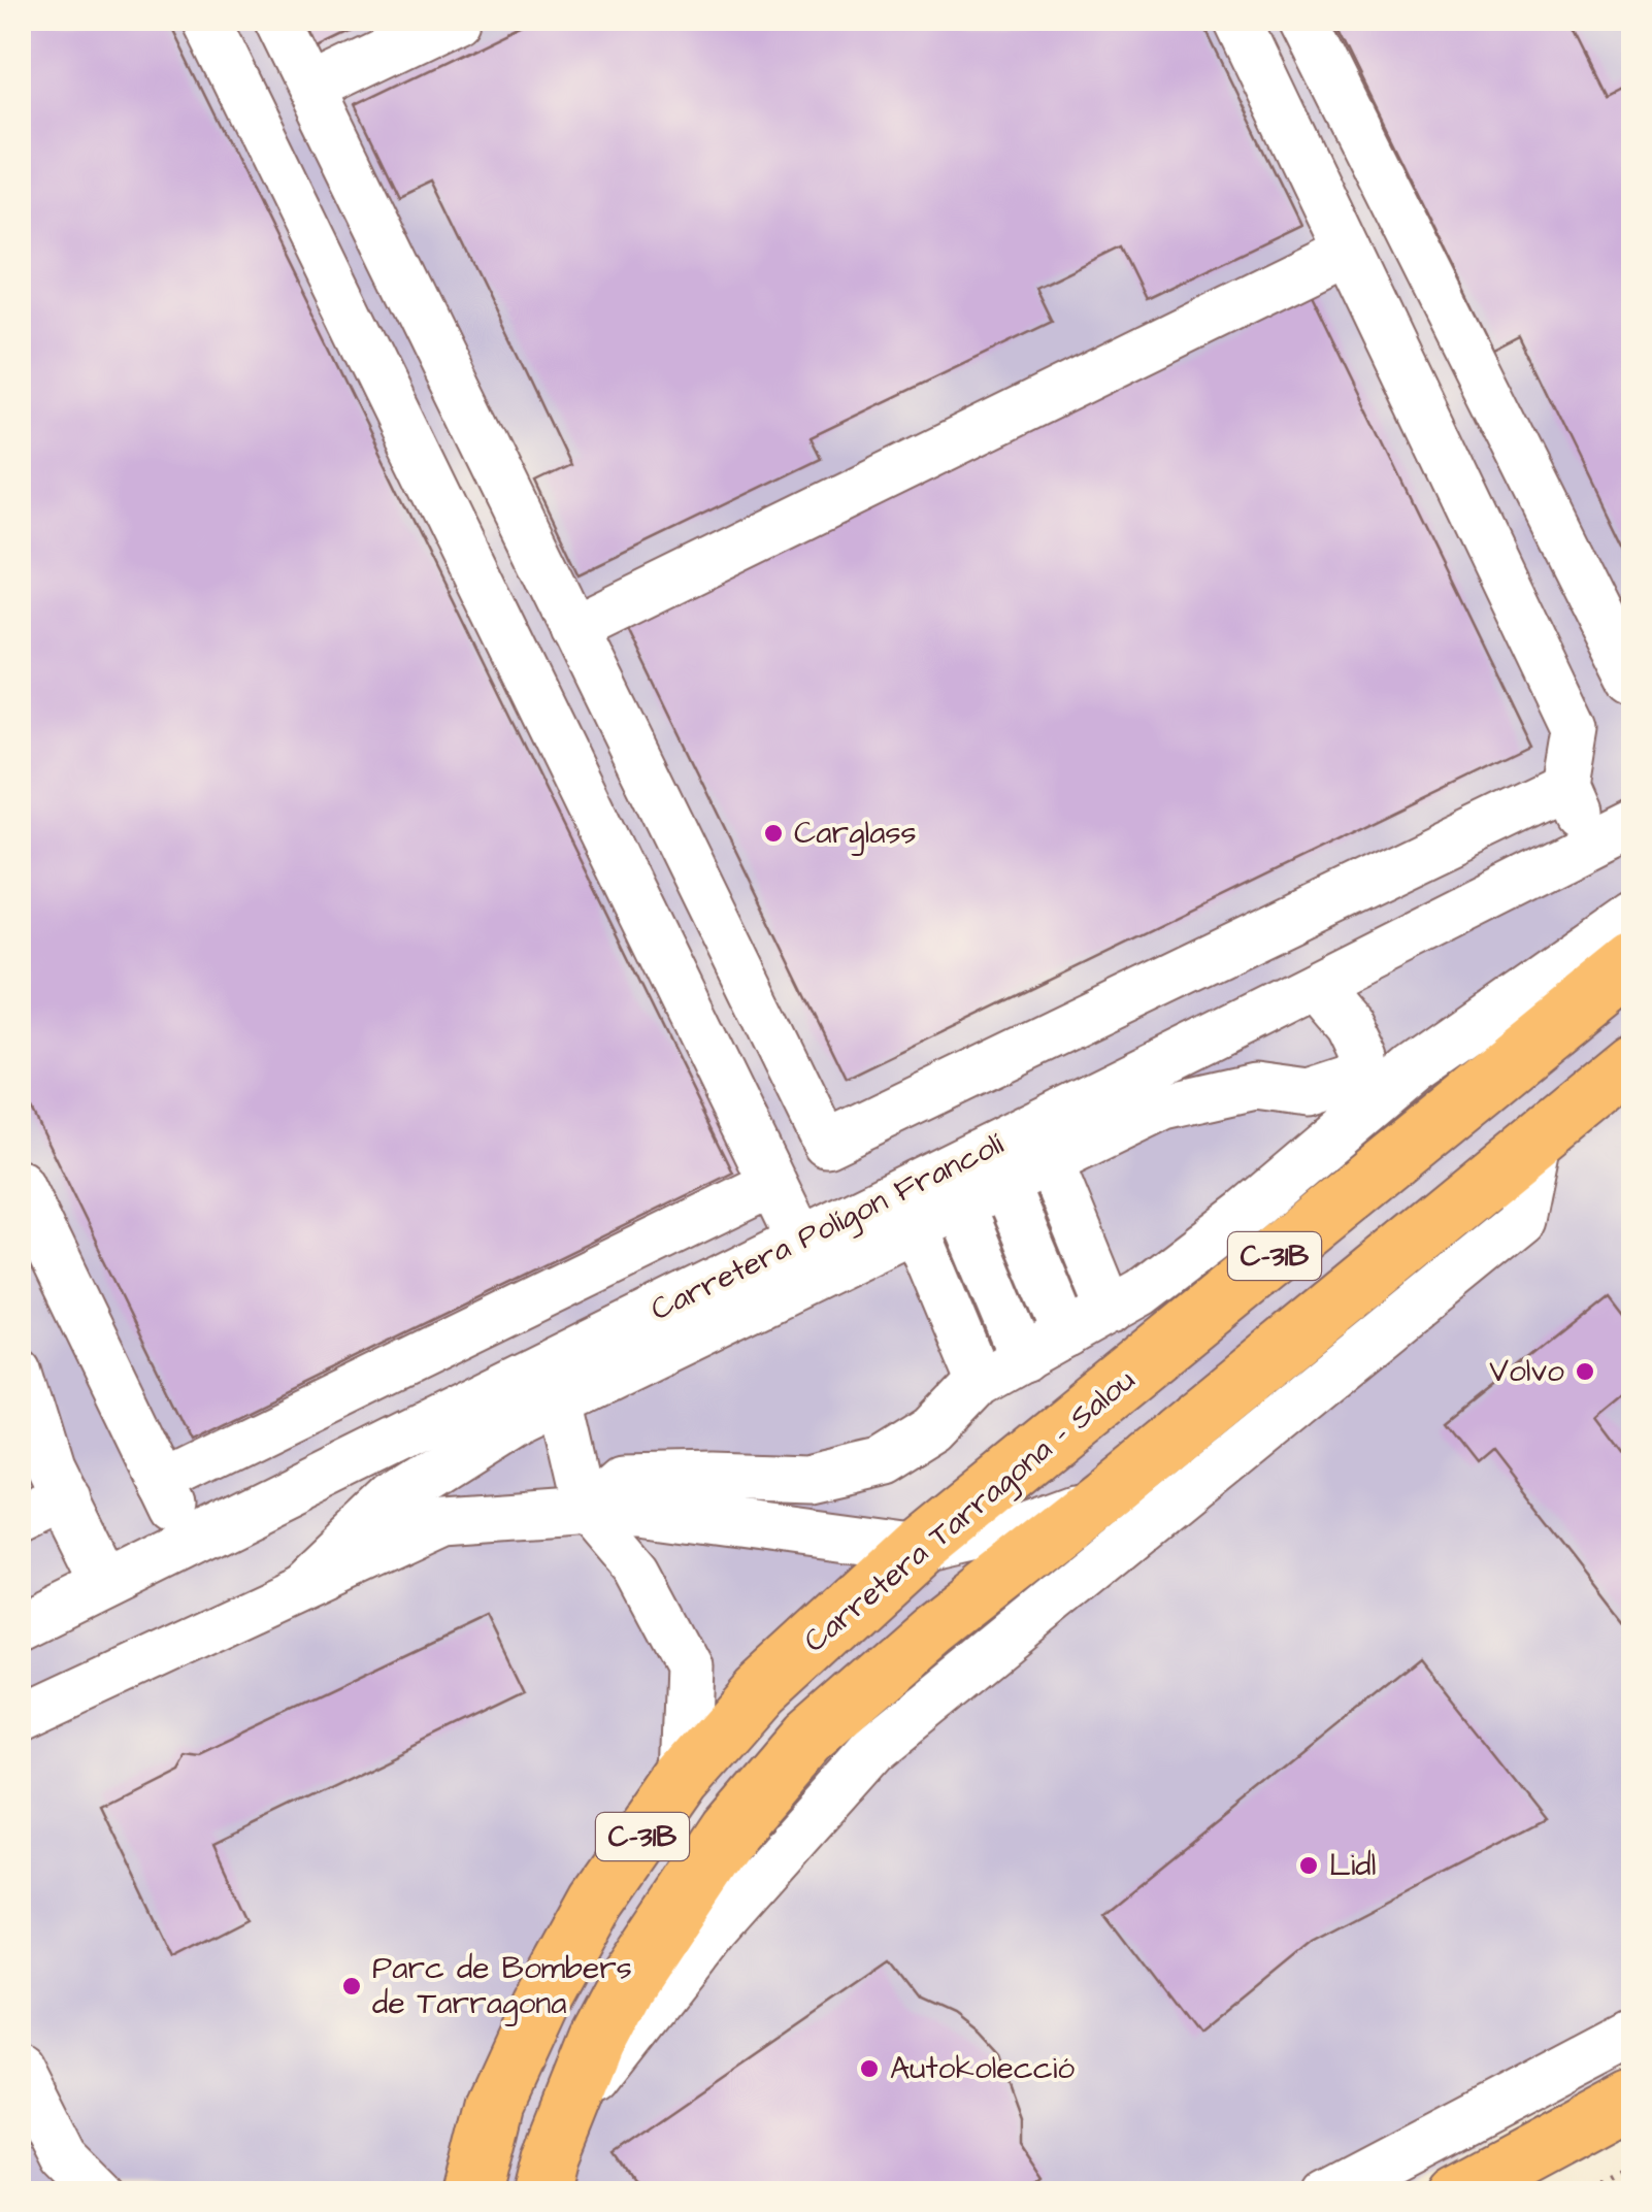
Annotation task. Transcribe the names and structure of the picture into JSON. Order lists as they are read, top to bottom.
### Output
{
  "streets": {
    "main road": ["C-31B", "Carretera Tarragona - Salou"],
    "street": ["Carretera Polígon Francolí"]
  },
  "places": [
    "Carglass",
    "Volvo",
    "Lidl",
    "Parc de Bombers de Tarragona",
    "Autokolecció"
  ]
}
